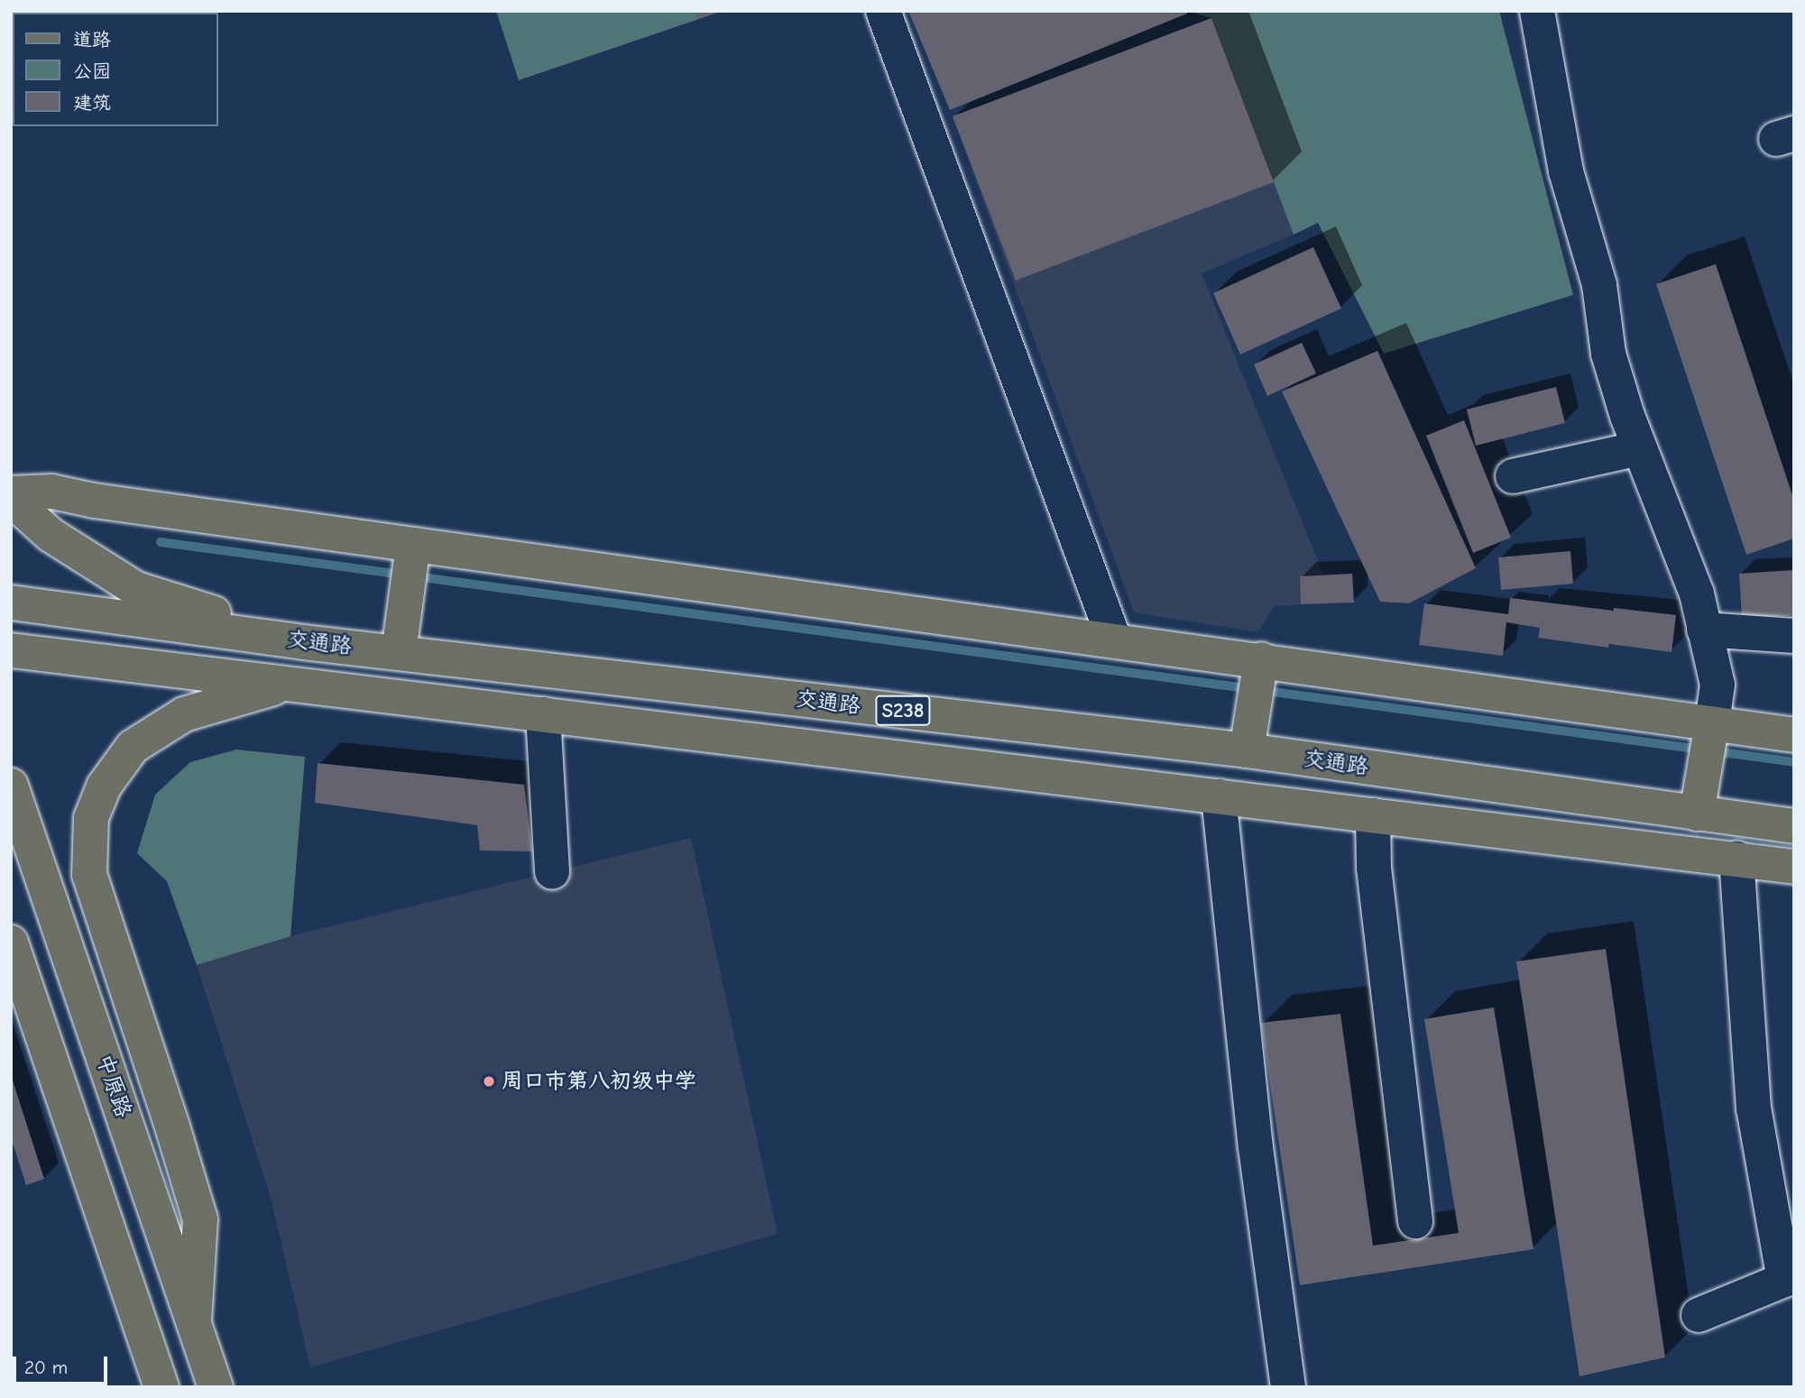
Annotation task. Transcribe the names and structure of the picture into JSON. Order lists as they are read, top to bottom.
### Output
{
  "streets": {
    "main road": ["交通路", "S238", "中原路"]
  },
  "places": ["周口市第八初级中学"],
  "legend": ["道路", "公园", "建筑"],
  "scale_bar": "20 m"
}
